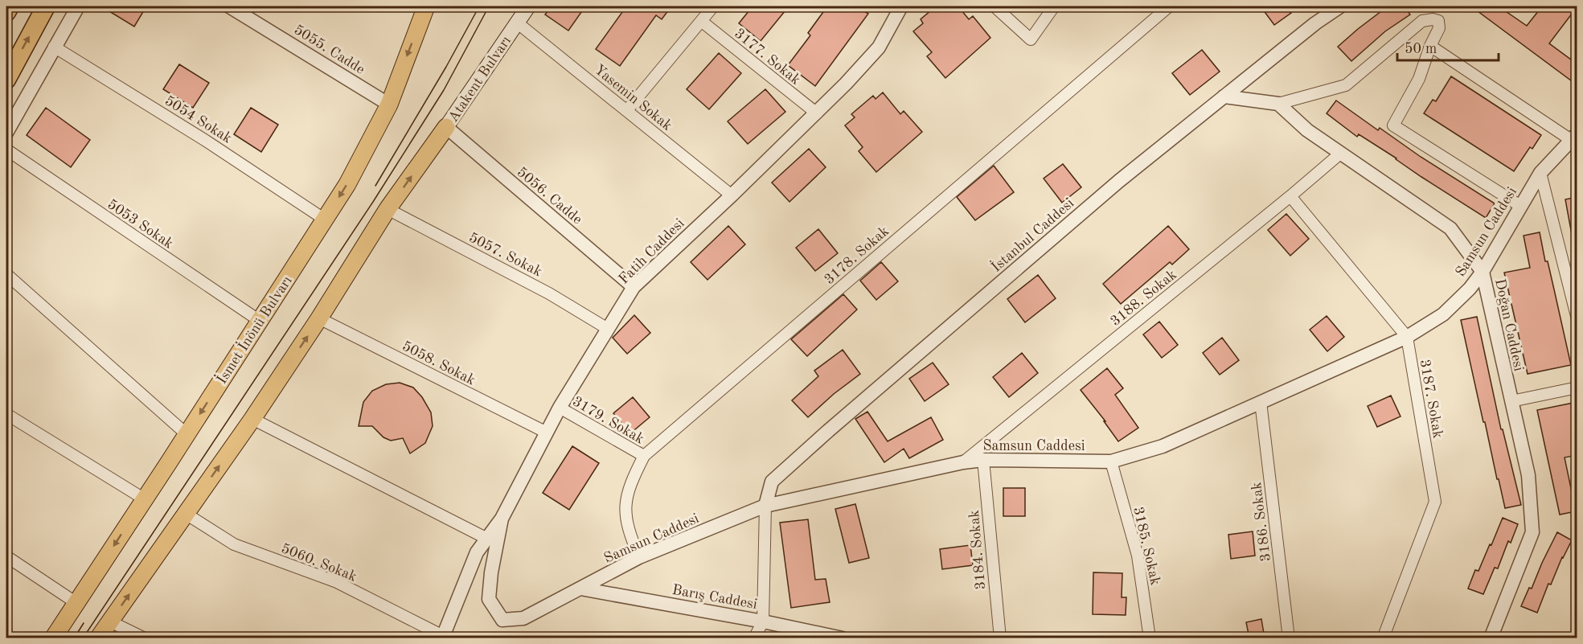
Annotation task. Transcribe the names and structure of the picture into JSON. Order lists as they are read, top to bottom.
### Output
{
  "streets": {
    "main road": ["Atakent Bulvarı", "İsmet İnönü Bulvarı"],
    "street": [
      "5055. Cadde",
      "3177. Sokak",
      "Yasemin Sokak",
      "5054 Sokak",
      "5056. Cadde",
      "5053 Sokak",
      "Samsun Caddesi",
      "İstanbul Caddesi",
      "Fatih Caddesi",
      "5057. Sokak",
      "3178. Sokak",
      "3188. Sokak",
      "Doğan Caddesi",
      "5058. Sokak",
      "3187. Sokak",
      "3179. Sokak",
      "3186. Sokak",
      "3185. Sokak",
      "3184. Sokak",
      "5060. Sokak",
      "Barış Caddesi"
    ]
  },
  "crossings": [
    ["5055. Cadde", "İsmet İnönü Bulvarı"],
    ["3177. Sokak", "Fatih Caddesi"],
    ["Atakent Bulvarı", "Yasemin Sokak"],
    ["Atakent Bulvarı", "5056. Cadde"],
    ["Yasemin Sokak", "Fatih Caddesi"],
    ["5054 Sokak", "İsmet İnönü Bulvarı"],
    ["5056. Cadde", "Fatih Caddesi"],
    ["5053 Sokak", "İsmet İnönü Bulvarı"],
    ["Samsun Caddesi", "İstanbul Caddesi"],
    ["Samsun Caddesi", "Fatih Caddesi"],
    ["Samsun Caddesi", "3178. Sokak"],
    ["Samsun Caddesi", "3188. Sokak"],
    ["Samsun Caddesi", "Doğan Caddesi"],
    ["Samsun Caddesi", "3187. Sokak"],
    ["Samsun Caddesi", "3186. Sokak"],
    ["Samsun Caddesi", "3185. Sokak"],
    ["Samsun Caddesi", "3184. Sokak"],
    ["Samsun Caddesi", "Barış Caddesi"],
    ["Fatih Caddesi", "5057. Sokak"],
    ["Fatih Caddesi", "5058. Sokak"],
    ["Fatih Caddesi", "3179. Sokak"],
    ["Fatih Caddesi", "5060. Sokak"],
    ["3178. Sokak", "3179. Sokak"],
    ["3188. Sokak", "Doğan Caddesi"],
    ["3188. Sokak", "3187. Sokak"]
  ],
  "scale_bar": "50 m"
}
